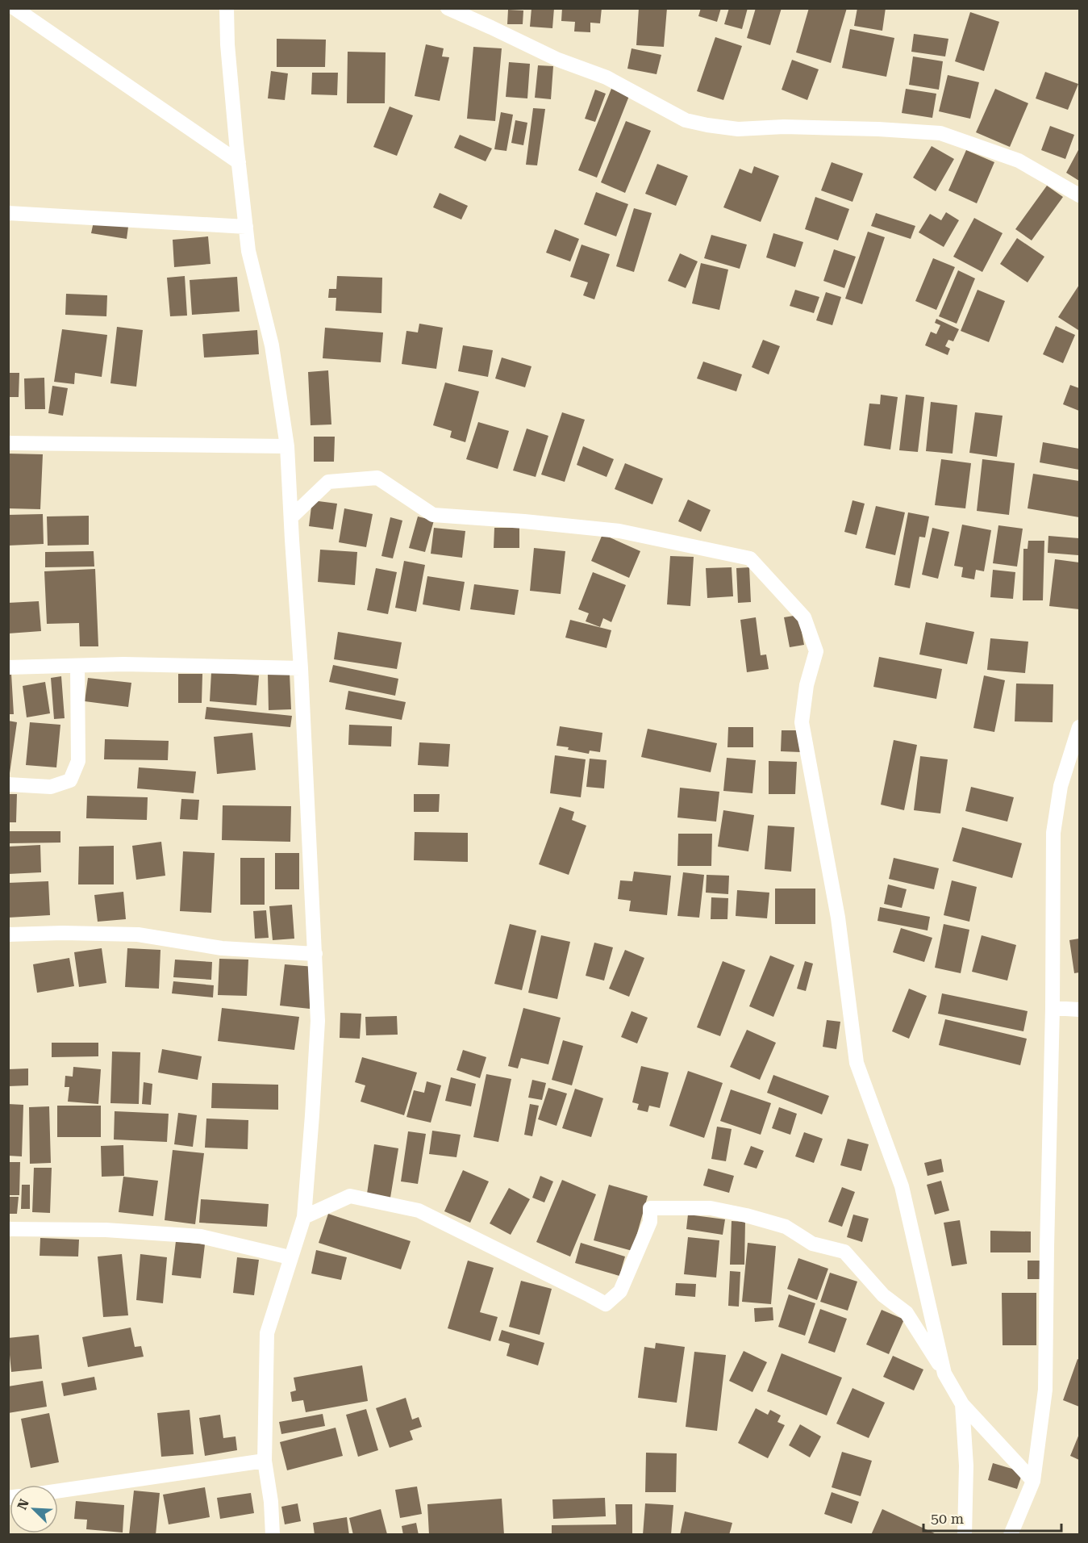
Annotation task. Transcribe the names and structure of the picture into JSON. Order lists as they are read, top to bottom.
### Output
{
  "scale_bar": "50 m",
  "north": "top left"
}
